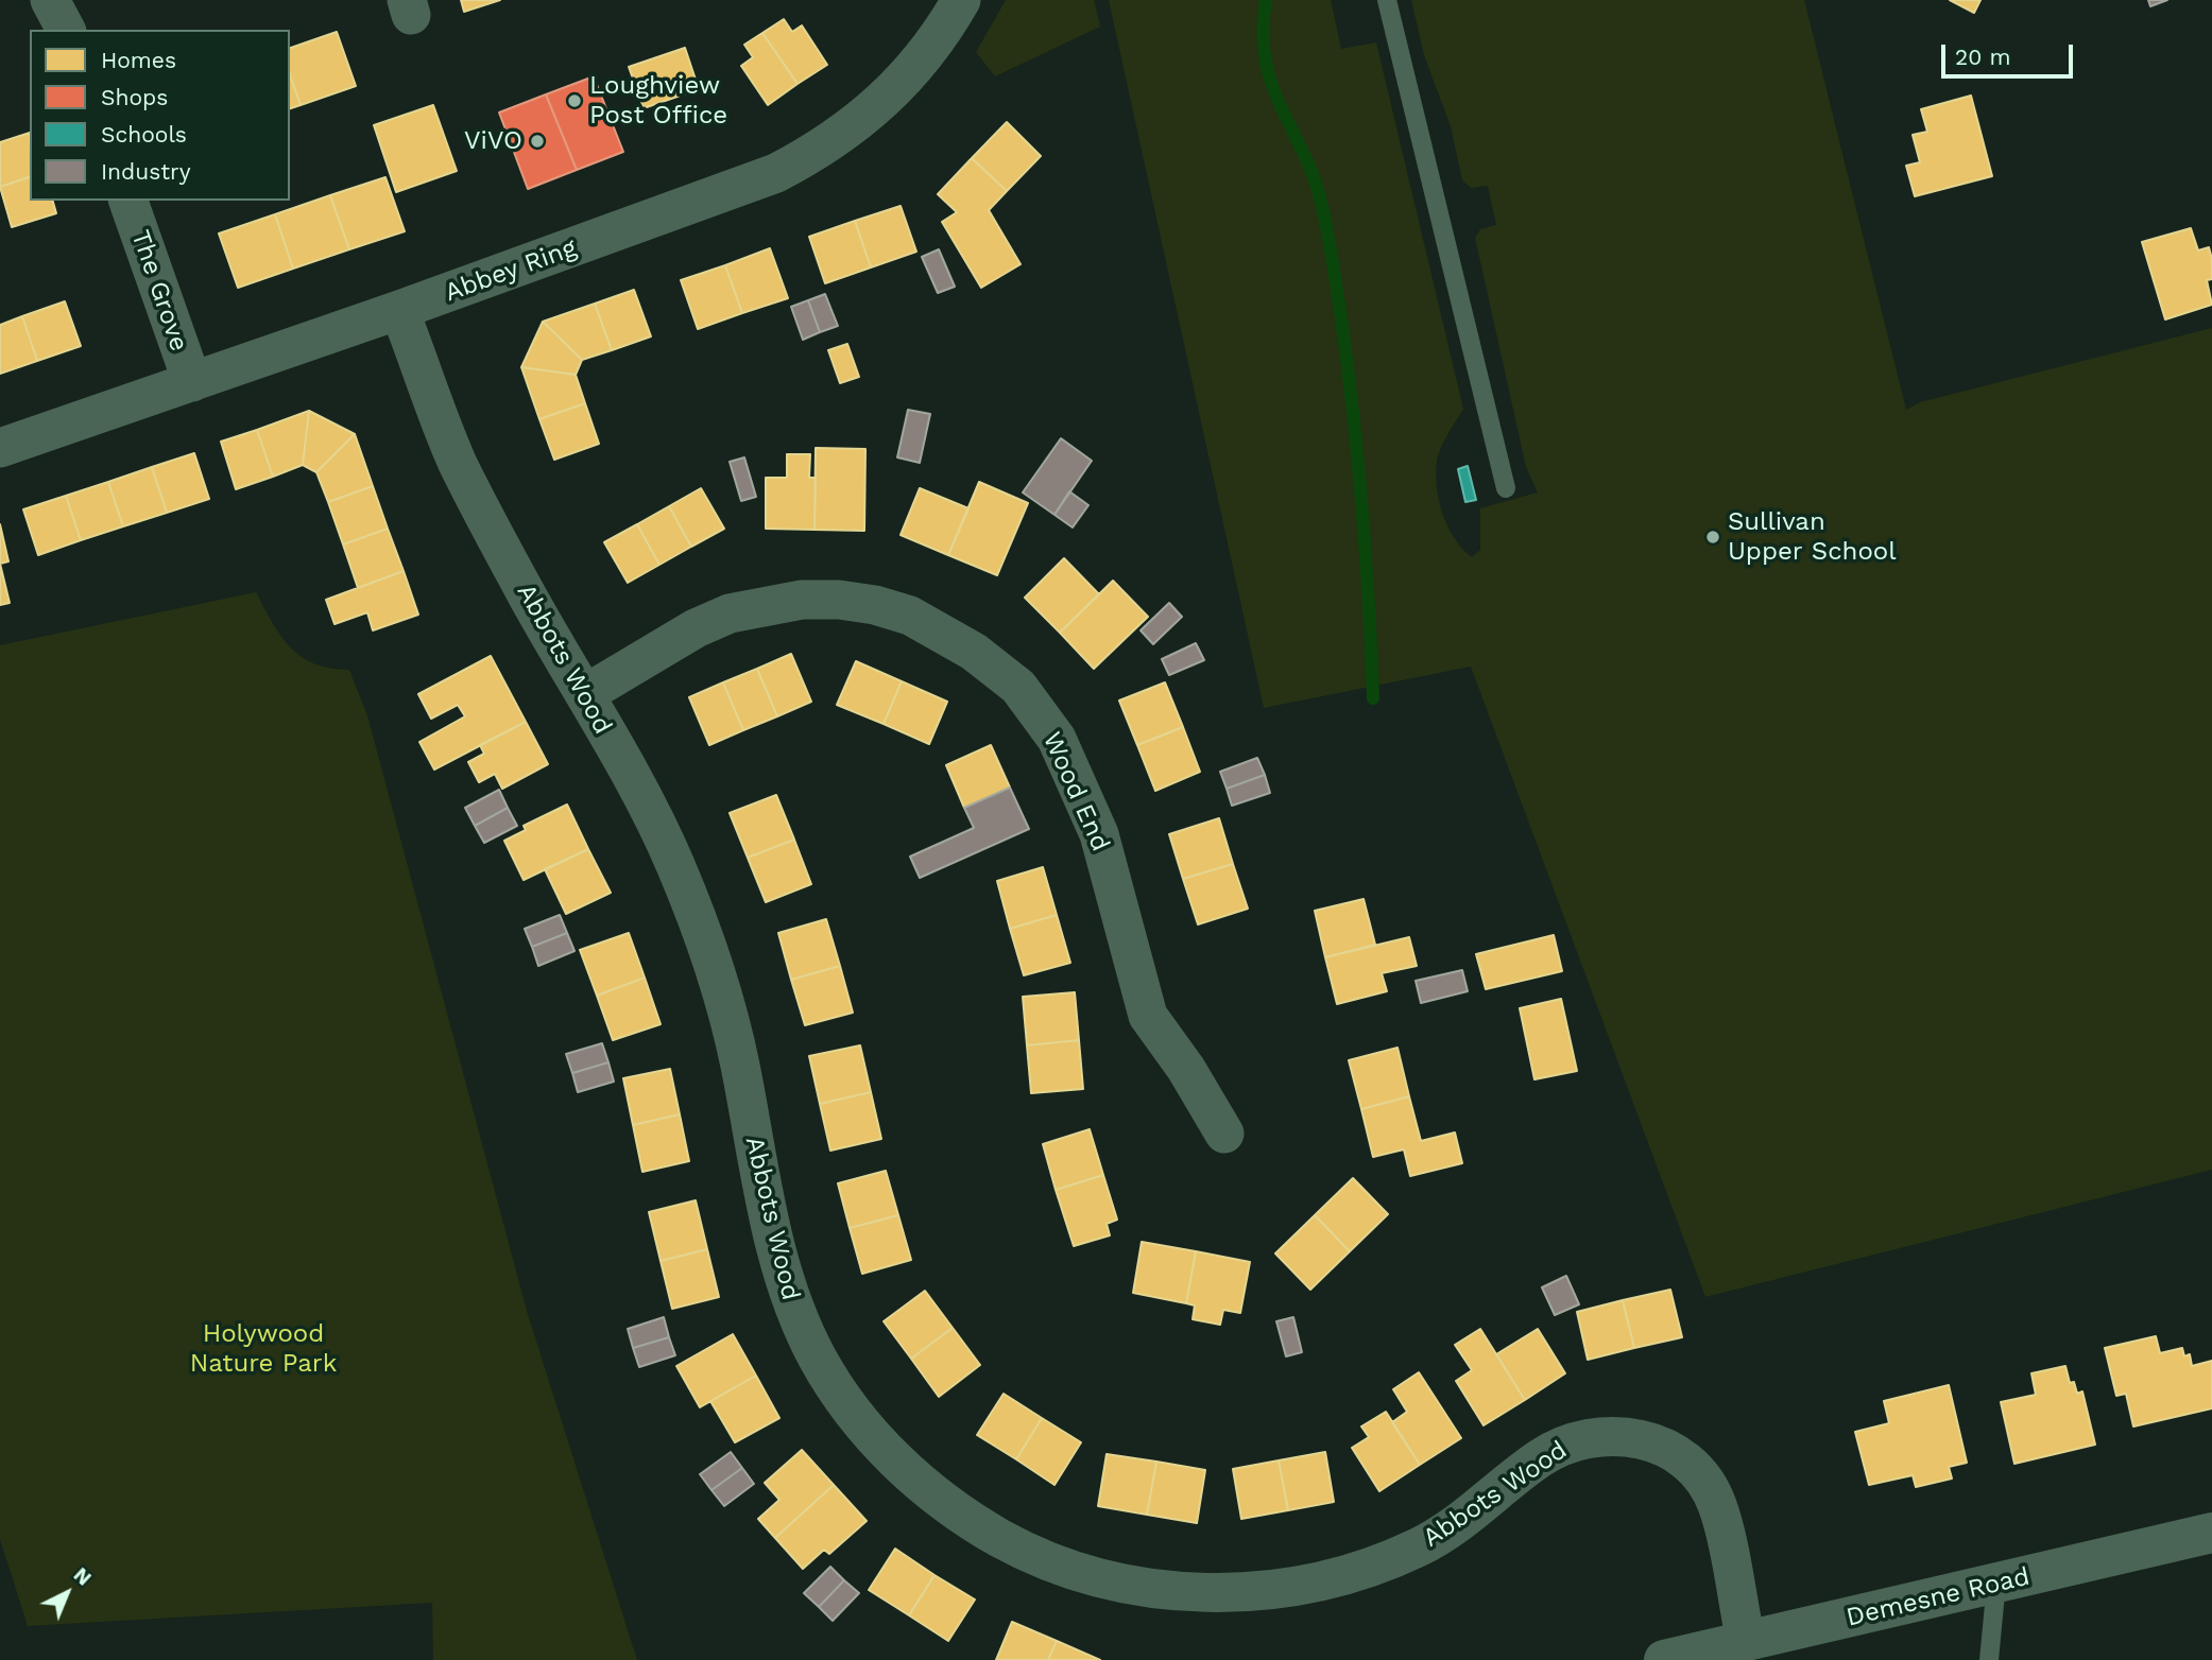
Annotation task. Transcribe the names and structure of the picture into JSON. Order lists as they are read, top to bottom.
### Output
{
  "streets": {
    "street": [
      "Abbey Ring",
      "The Grove",
      "Abbots Wood",
      "Wood End",
      "Demesne Road"
    ]
  },
  "crossings": [
    ["Abbey Ring", "The Grove"],
    ["Abbey Ring", "Abbots Wood"],
    ["Abbots Wood", "Wood End"],
    ["Abbots Wood", "Demesne Road"]
  ],
  "parks": ["Holywood Nature Park"],
  "places": ["Loughview Post Office", "ViVO", "Sullivan Upper School"],
  "legend": [
    "Homes",
    "Shops",
    "Schools",
    "Industry"
  ],
  "scale_bar": "20 m",
  "north": "top right"
}
